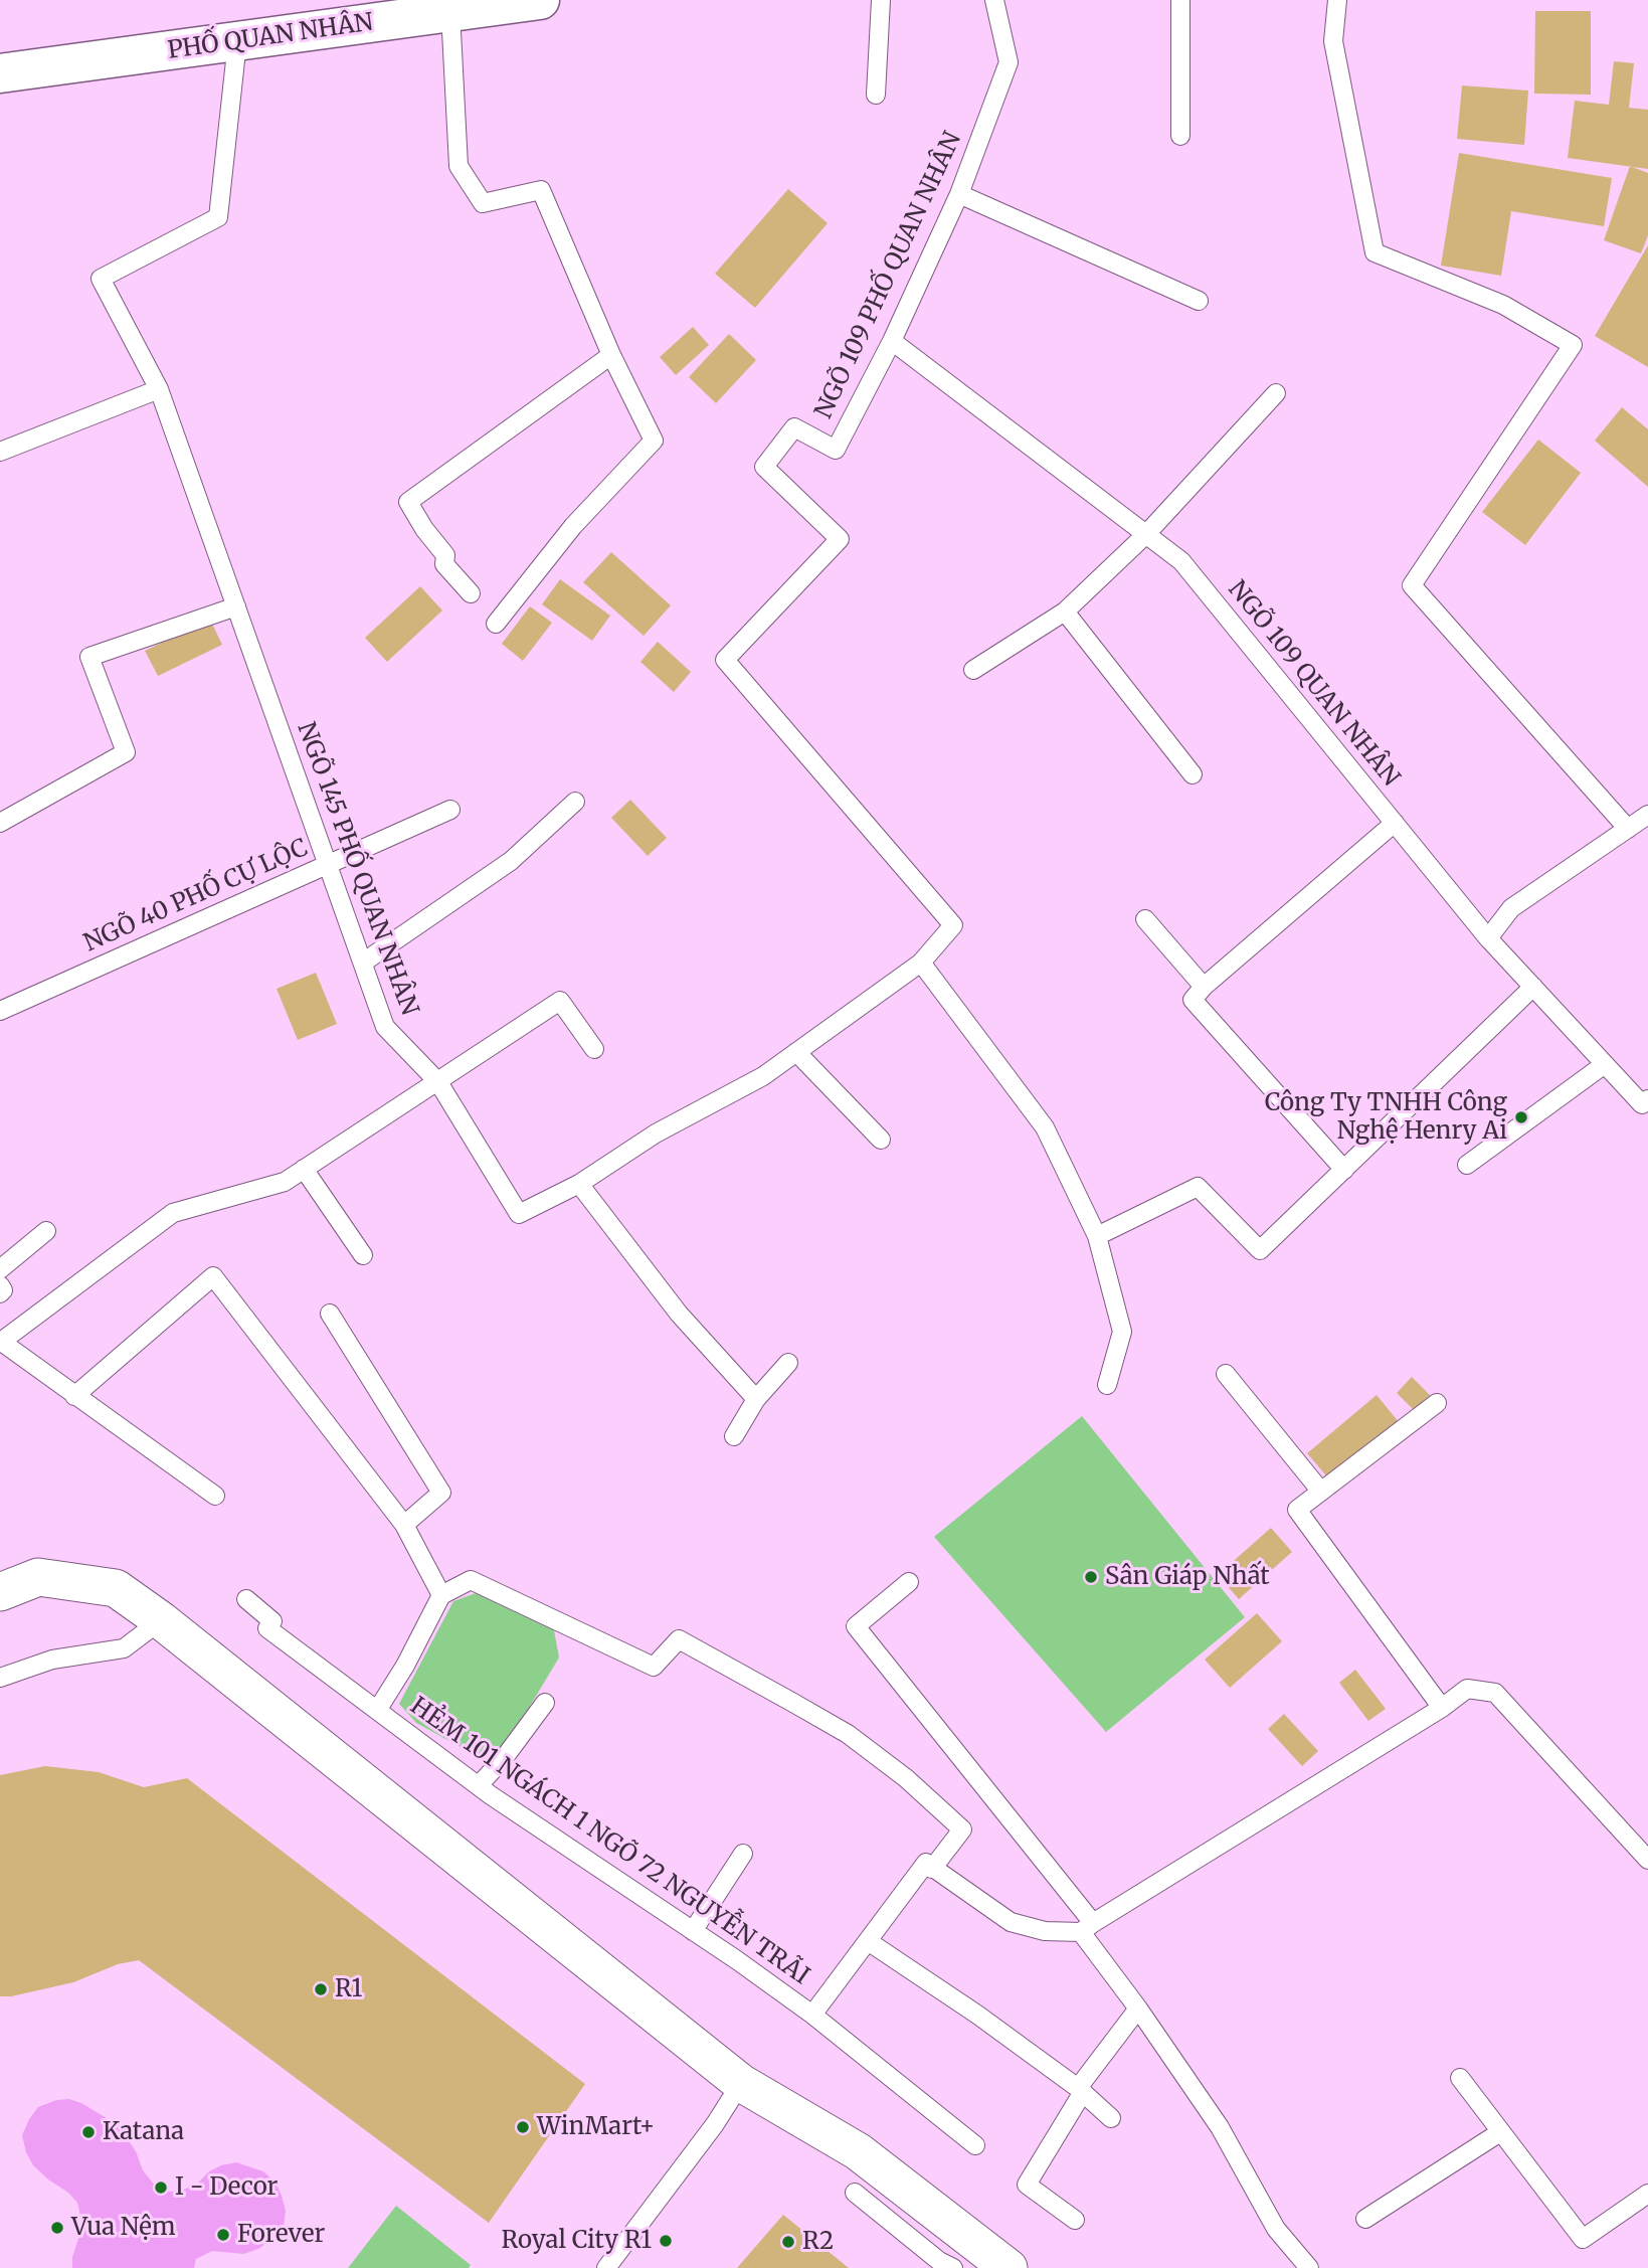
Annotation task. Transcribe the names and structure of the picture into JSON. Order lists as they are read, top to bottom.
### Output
{
  "streets": {
    "street": ["PHỐ QUAN NHÂN"],
    "lane": [
      "NGÕ 109 PHỐ QUAN NHÂN",
      "NGÕ 109 QUAN NHÂN",
      "NGÕ 145 PHỐ QUAN NHÂN",
      "NGÕ 40 PHỐ CỰ LỘC",
      "HẺM 101 NGÁCH 1 NGÕ 72 NGUYỄN TRÃI"
    ]
  },
  "crossings": [
    ["PHỐ QUAN NHÂN", "NGÕ 145 PHỐ QUAN NHÂN"],
    ["NGÕ 109 PHỐ QUAN NHÂN", "NGÕ 109 QUAN NHÂN"],
    ["NGÕ 109 PHỐ QUAN NHÂN", "NGÕ 145 PHỐ QUAN NHÂN"]
  ],
  "places": [
    "Công Ty TNHH Công Nghệ Henry Ai",
    "Sân Giáp Nhất",
    "R1",
    "WinMart+",
    "Katana",
    "I - Decor",
    "Vua Nệm",
    "Forever",
    "Royal City R1",
    "R2"
  ]
}
